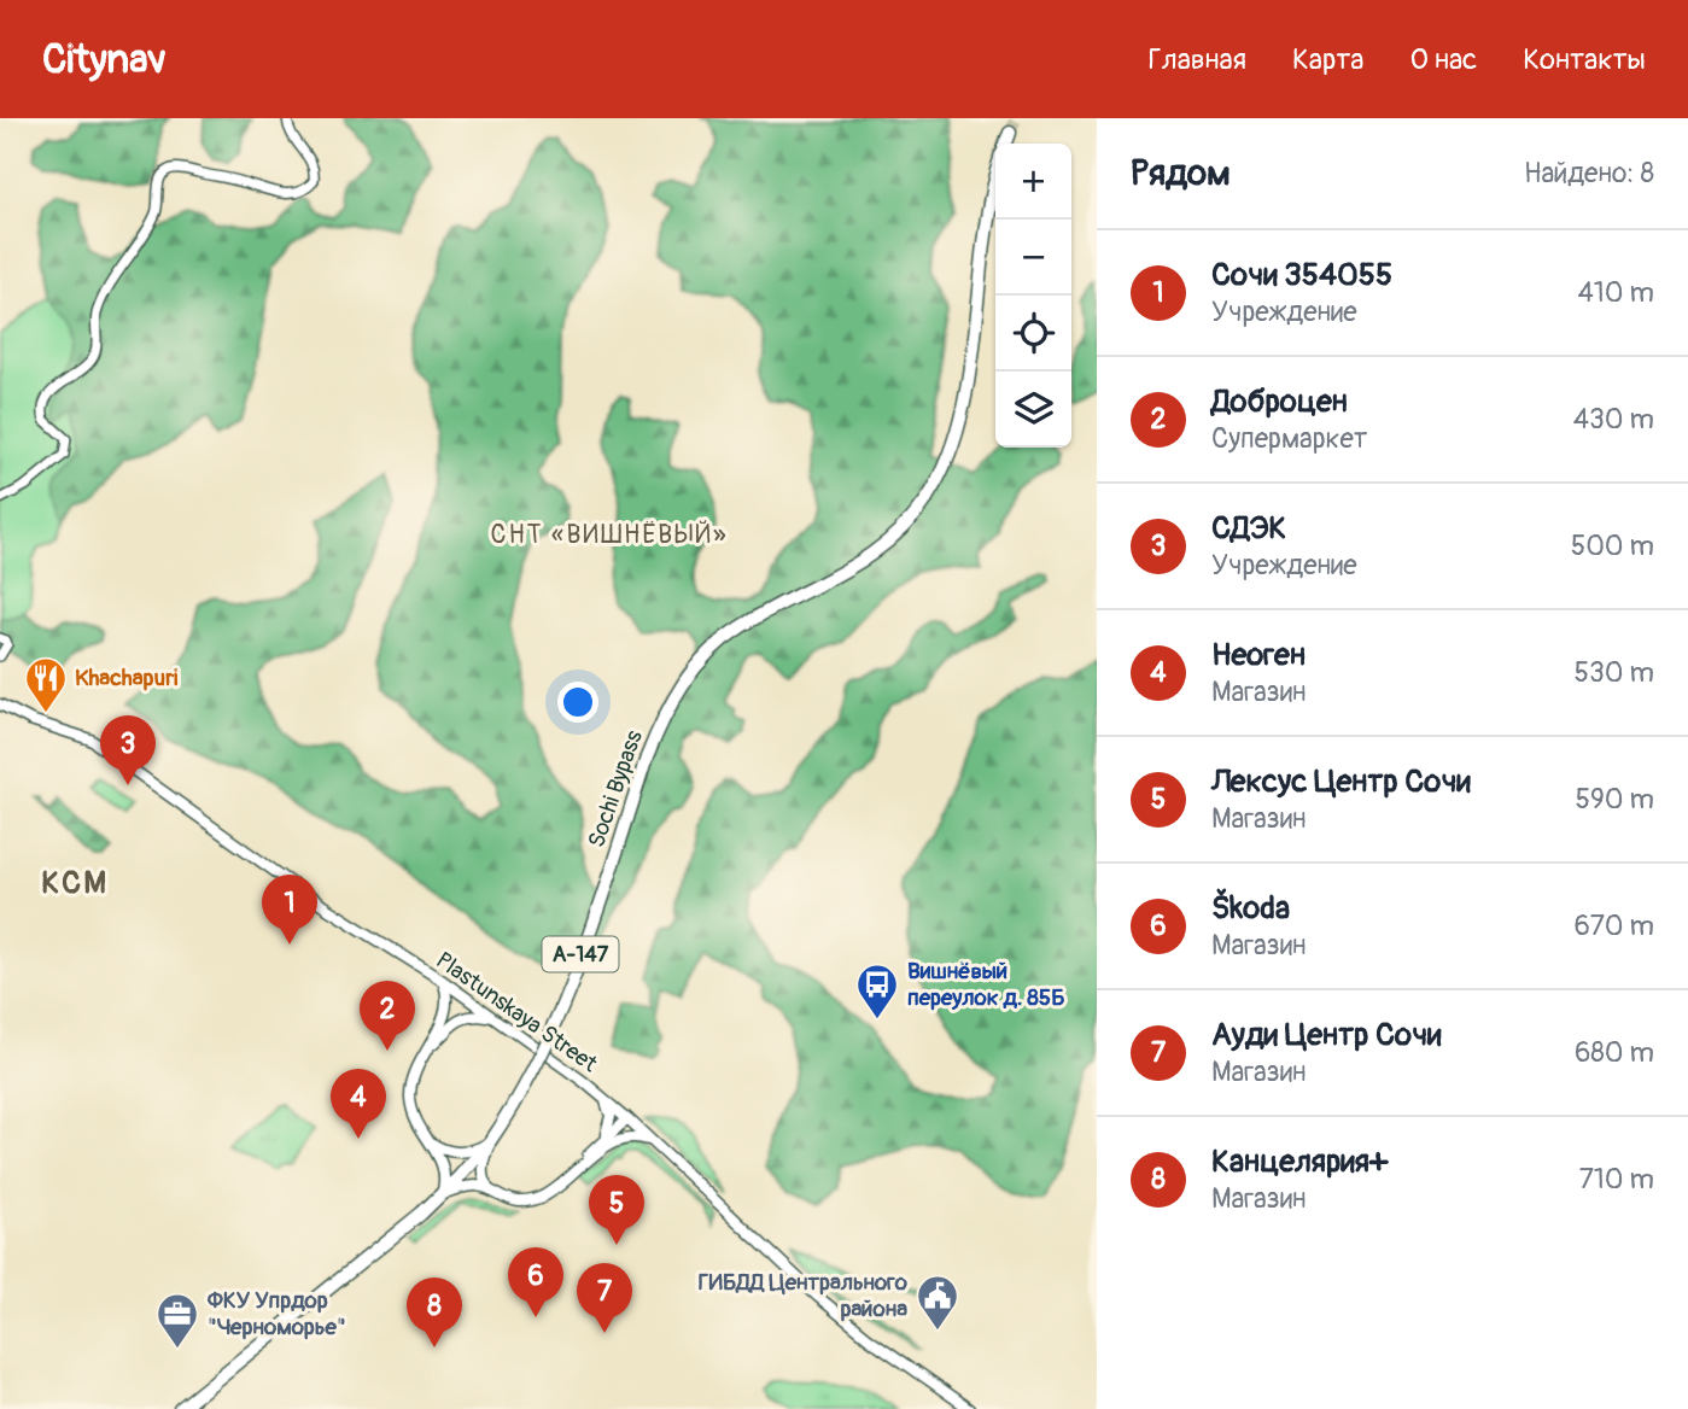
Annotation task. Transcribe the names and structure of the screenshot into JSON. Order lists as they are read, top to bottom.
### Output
{
  "streets": {
    "highway": ["Sochi Bypass", "А-147"],
    "main road": ["Plastunskaya Street"]
  },
  "crossings": [
    ["Sochi Bypass", "А-147"]
  ],
  "districts": ["СНТ «ВИШНЁВЫЙ»", "КСМ"],
  "places": {
    "restaurant": ["Khachapuri"],
    "bus stop": ["Вишнёвый переулок д. 85Б"],
    "public building": ["ГИБДД Центрального района"],
    "office": ["ФКУ Упрдор \"Черноморье\""]
  },
  "page": {
    "header": "Citynav",
    "nav": [
      "Главная",
      "Карта",
      "О нас",
      "Контакты"
    ],
    "heading": ["Рядом", "Найдено: 8"],
    "map_buttons": ["+", "−"],
    "list": [
      {
        "mark": "1",
        "name": "Сочи 354055",
        "note": "Учреждение",
        "value": "410 m"
      },
      {
        "mark": "2",
        "name": "Доброцен",
        "note": "Супермаркет",
        "value": "430 m"
      },
      {
        "mark": "3",
        "name": "СДЭК",
        "note": "Учреждение",
        "value": "500 m"
      },
      {
        "mark": "4",
        "name": "Неоген",
        "note": "Магазин",
        "value": "530 m"
      },
      {
        "mark": "5",
        "name": "Лексус Центр Сочи",
        "note": "Магазин",
        "value": "590 m"
      },
      {
        "mark": "6",
        "name": "Škoda",
        "note": "Магазин",
        "value": "670 m"
      },
      {
        "mark": "7",
        "name": "Ауди Центр Сочи",
        "note": "Магазин",
        "value": "680 m"
      },
      {
        "mark": "8",
        "name": "Канцелярия+",
        "note": "Магазин",
        "value": "710 m"
      }
    ],
    "pins": [
      "3",
      "1",
      "2",
      "4",
      "5",
      "6",
      "7",
      "8"
    ]
  }
}
